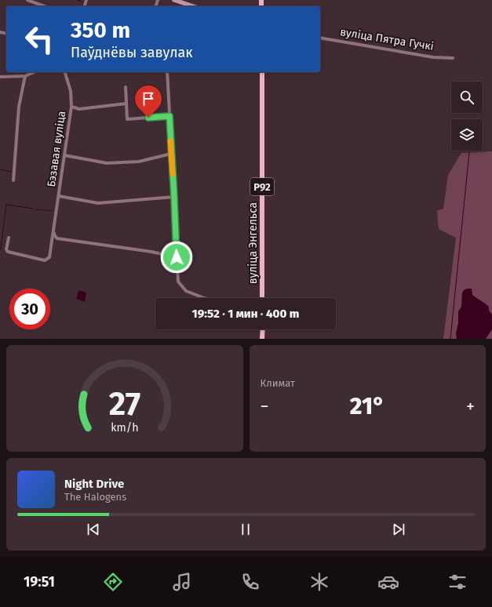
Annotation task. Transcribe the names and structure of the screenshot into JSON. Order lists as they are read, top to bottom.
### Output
{
  "streets": {
    "main road": ["Р92", "вуліца Энгельса"],
    "street": ["вуліца Пятра Гучкі", "Бэзавая вуліца"]
  },
  "page": {
    "turn": ["350 m", "Паўднёвы завулак"],
    "limit": "30",
    "trip": "19:52 · 1 мин · 400 m",
    "tile": "Климат",
    "heat": ["−", "21°", "+"],
    "song": ["Night Drive", "The Halogens"],
    "tabs": "19:51",
    "gauge": ["27", "km/h"]
  }
}
